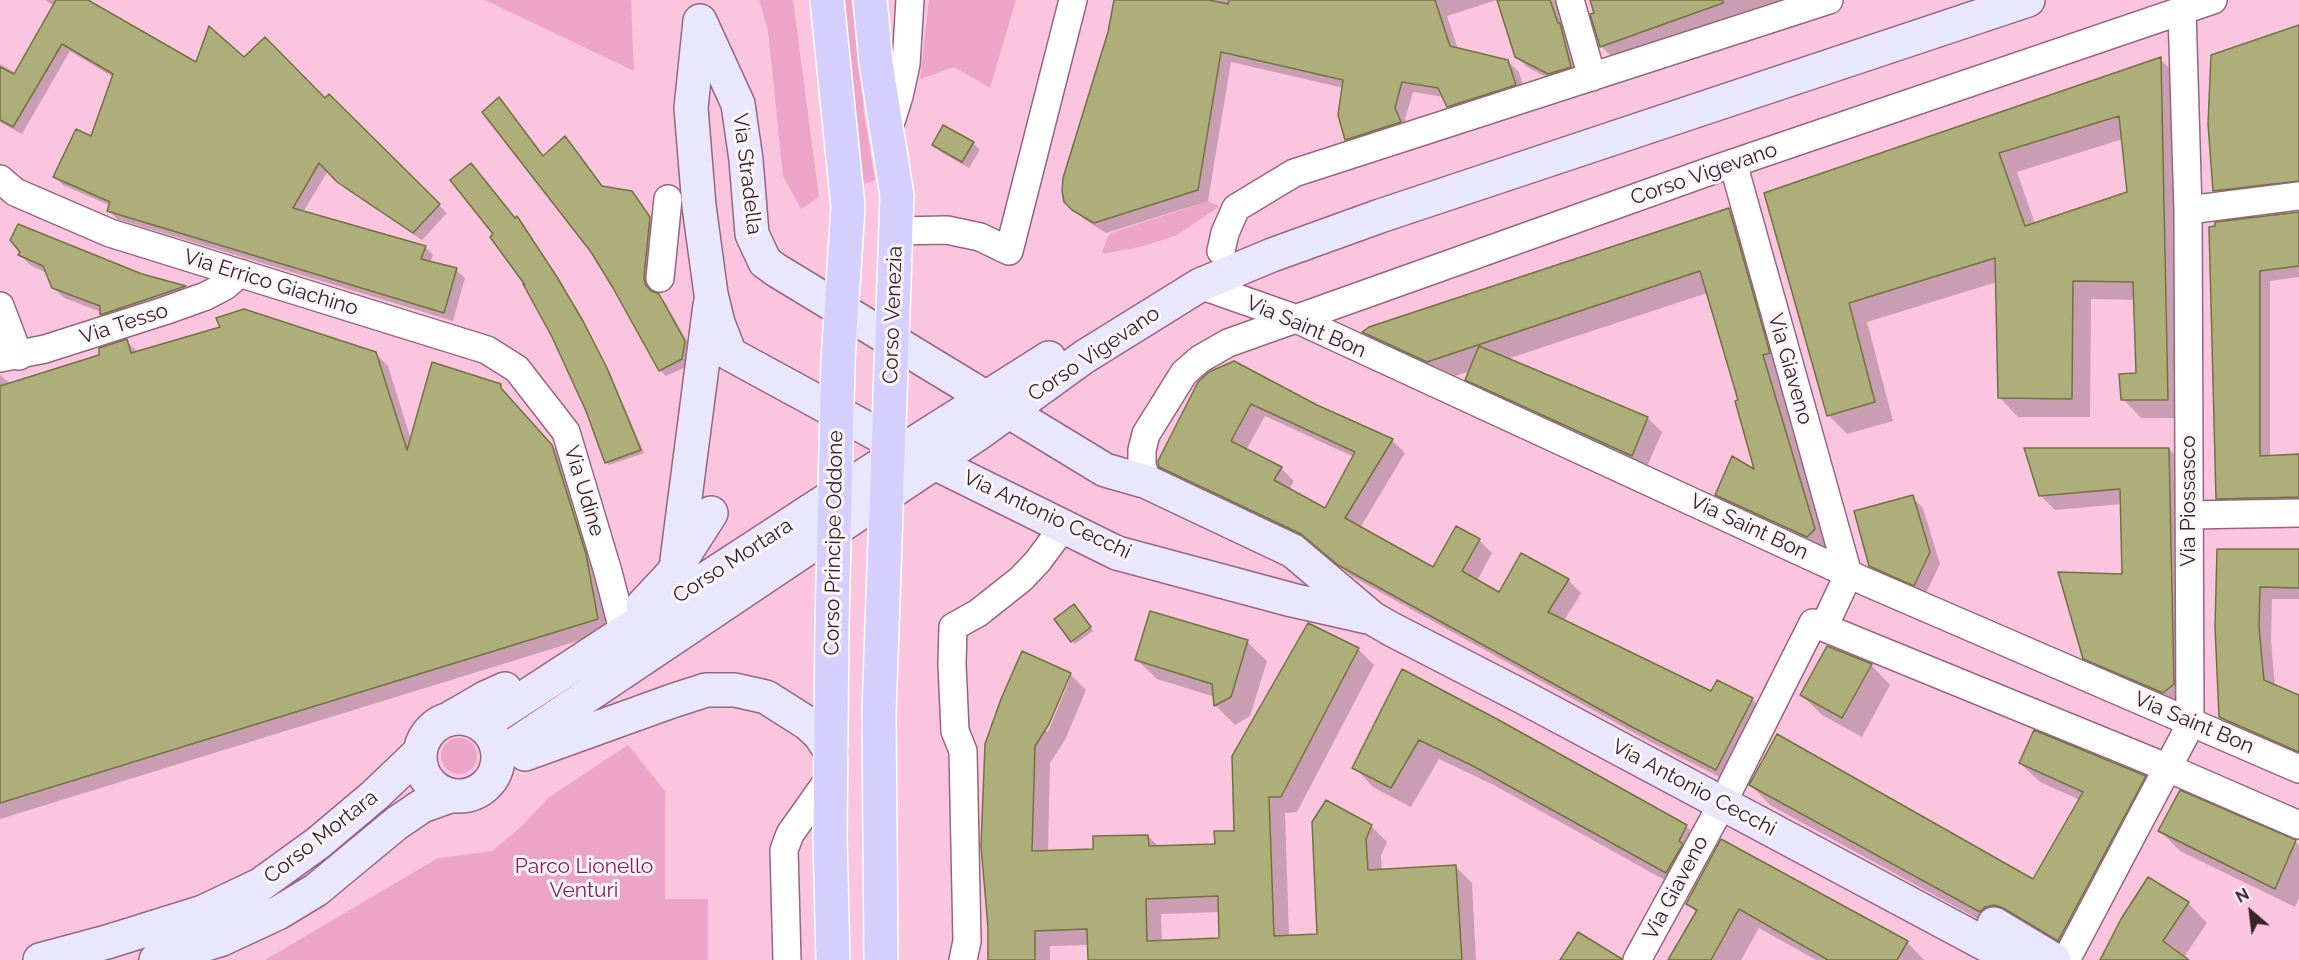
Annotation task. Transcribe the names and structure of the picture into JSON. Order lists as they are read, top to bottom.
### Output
{
  "streets": {
    "main road": [
      "Via Stradella",
      "Corso Vigevano",
      "Corso Venezia",
      "Via Antonio Cecchi",
      "Corso Principe Oddone",
      "Corso Mortara"
    ],
    "street": [
      "Via Errico Giachino",
      "Via Tesso",
      "Via Saint Bon",
      "Via Giaveno",
      "Via Udine",
      "Via Piossasco"
    ]
  },
  "crossings": [
    ["Via Stradella", "Corso Vigevano"],
    ["Via Stradella", "Corso Venezia"],
    ["Via Stradella", "Via Antonio Cecchi"],
    ["Via Stradella", "Corso Principe Oddone"],
    ["Via Stradella", "Corso Mortara"],
    ["Corso Vigevano", "Via Saint Bon"],
    ["Corso Vigevano", "Via Giaveno"],
    ["Corso Vigevano", "Via Piossasco"],
    ["Corso Vigevano", "Via Antonio Cecchi"],
    ["Corso Vigevano", "Corso Mortara"],
    ["Via Errico Giachino", "Via Tesso"],
    ["Via Errico Giachino", "Via Udine"],
    ["Corso Venezia", "Via Antonio Cecchi"],
    ["Corso Venezia", "Corso Mortara"],
    ["Via Saint Bon", "Via Giaveno"],
    ["Via Saint Bon", "Via Piossasco"],
    ["Via Giaveno", "Via Antonio Cecchi"],
    ["Via Antonio Cecchi", "Corso Principe Oddone"],
    ["Via Antonio Cecchi", "Corso Mortara"],
    ["Corso Principe Oddone", "Corso Mortara"]
  ],
  "parks": ["Parco Lionello Venturi"],
  "north": "top left"
}
